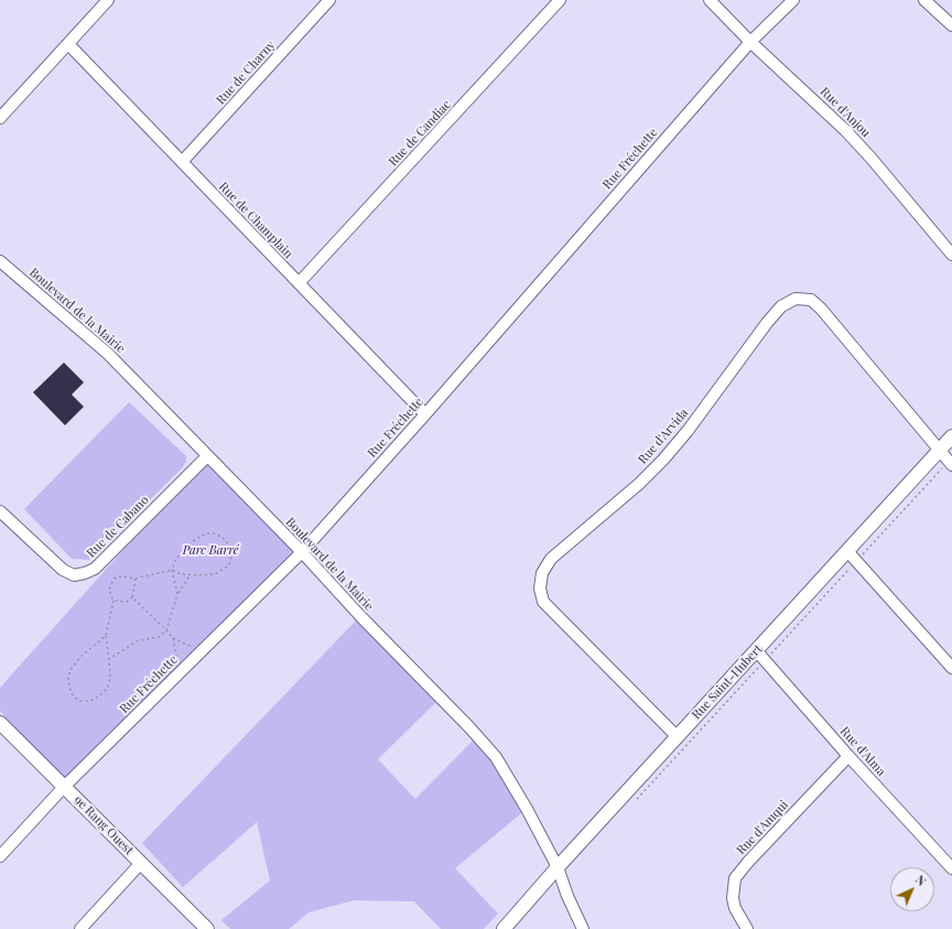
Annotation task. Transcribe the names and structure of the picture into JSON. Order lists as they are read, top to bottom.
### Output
{
  "streets": {
    "street": [
      "Rue de Charny",
      "Rue d'Anjou",
      "Rue de Candiac",
      "Rue Fréchette",
      "Rue de Champlain",
      "Boulevard de la Mairie",
      "Rue d'Arvida",
      "Rue de Cabano",
      "Rue Saint-Hubert",
      "Rue d'Alma",
      "9e Rang Ouest",
      "Rue d'Amqui"
    ]
  },
  "crossings": [
    ["Rue de Charny", "Rue de Champlain"],
    ["Rue d'Anjou", "Rue Fréchette"],
    ["Rue de Candiac", "Rue de Champlain"],
    ["Rue Fréchette", "Rue de Champlain"],
    ["Rue Fréchette", "Boulevard de la Mairie"],
    ["Rue Fréchette", "9e Rang Ouest"],
    ["Boulevard de la Mairie", "Rue de Cabano"],
    ["Boulevard de la Mairie", "Rue Saint-Hubert"],
    ["Rue d'Arvida", "Rue Saint-Hubert"],
    ["Rue Saint-Hubert", "Rue d'Alma"],
    ["Rue d'Alma", "Rue d'Amqui"]
  ],
  "parks": ["Parc Barré"],
  "north": "top right"
}
